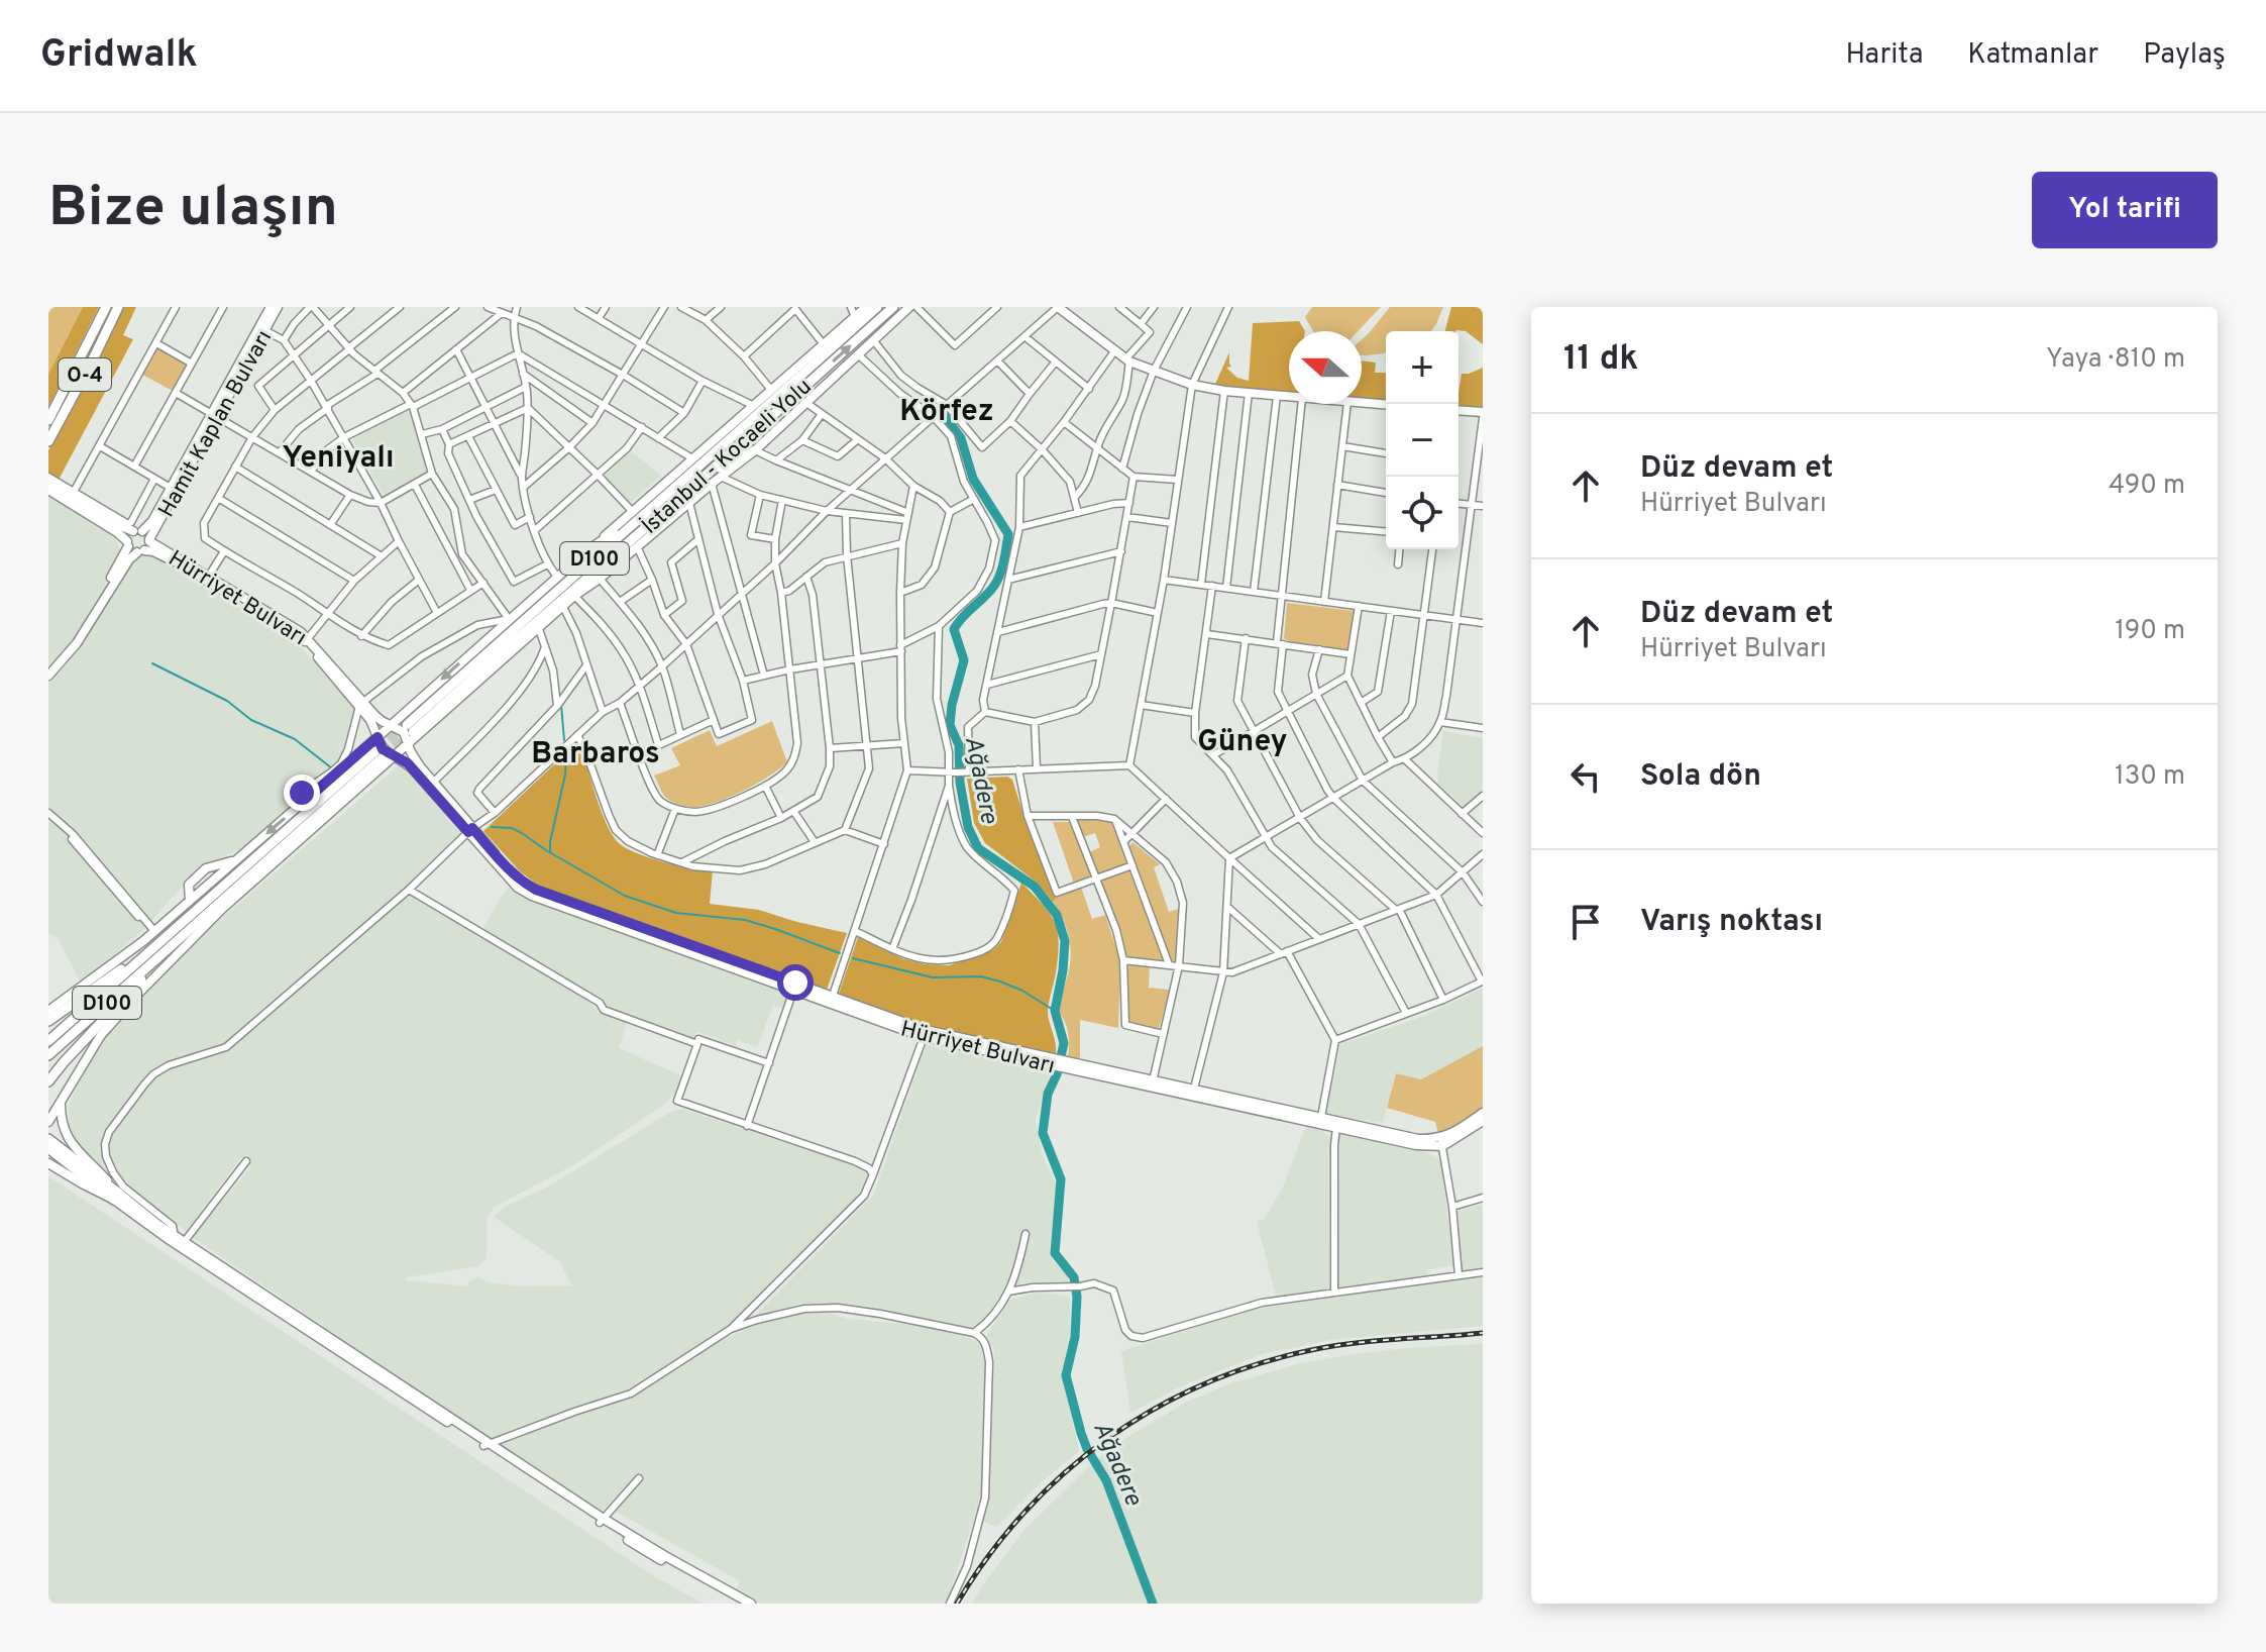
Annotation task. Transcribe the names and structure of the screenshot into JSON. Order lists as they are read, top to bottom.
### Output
{
  "streets": {
    "highway": ["O-4", "İstanbul - Kocaeli Yolu", "D100"],
    "main road": ["Hamit Kaplan Bulvarı", "Hürriyet Bulvarı"]
  },
  "crossings": [
    ["Hamit Kaplan Bulvarı", "Hürriyet Bulvarı"],
    ["İstanbul - Kocaeli Yolu", "D100"]
  ],
  "districts": [
    "Körfez",
    "Yeniyalı",
    "Güney",
    "Barbaros"
  ],
  "water": ["Ağadere"],
  "north": "left",
  "page": {
    "header": "Gridwalk",
    "nav": ["Harita", "Katmanlar", "Paylaş"],
    "buttons": "Yol tarifi",
    "title": "Bize ulaşın",
    "heading": ["11 dk", "Yaya · 810 m"],
    "map_buttons": ["+", "−"],
    "list": [
      ["Düz devam et", "Hürriyet Bulvarı", "490 m"],
      ["Düz devam et", "Hürriyet Bulvarı", "190 m"],
      ["Sola dön", "130 m"],
      "Varış noktası"
    ]
  }
}
